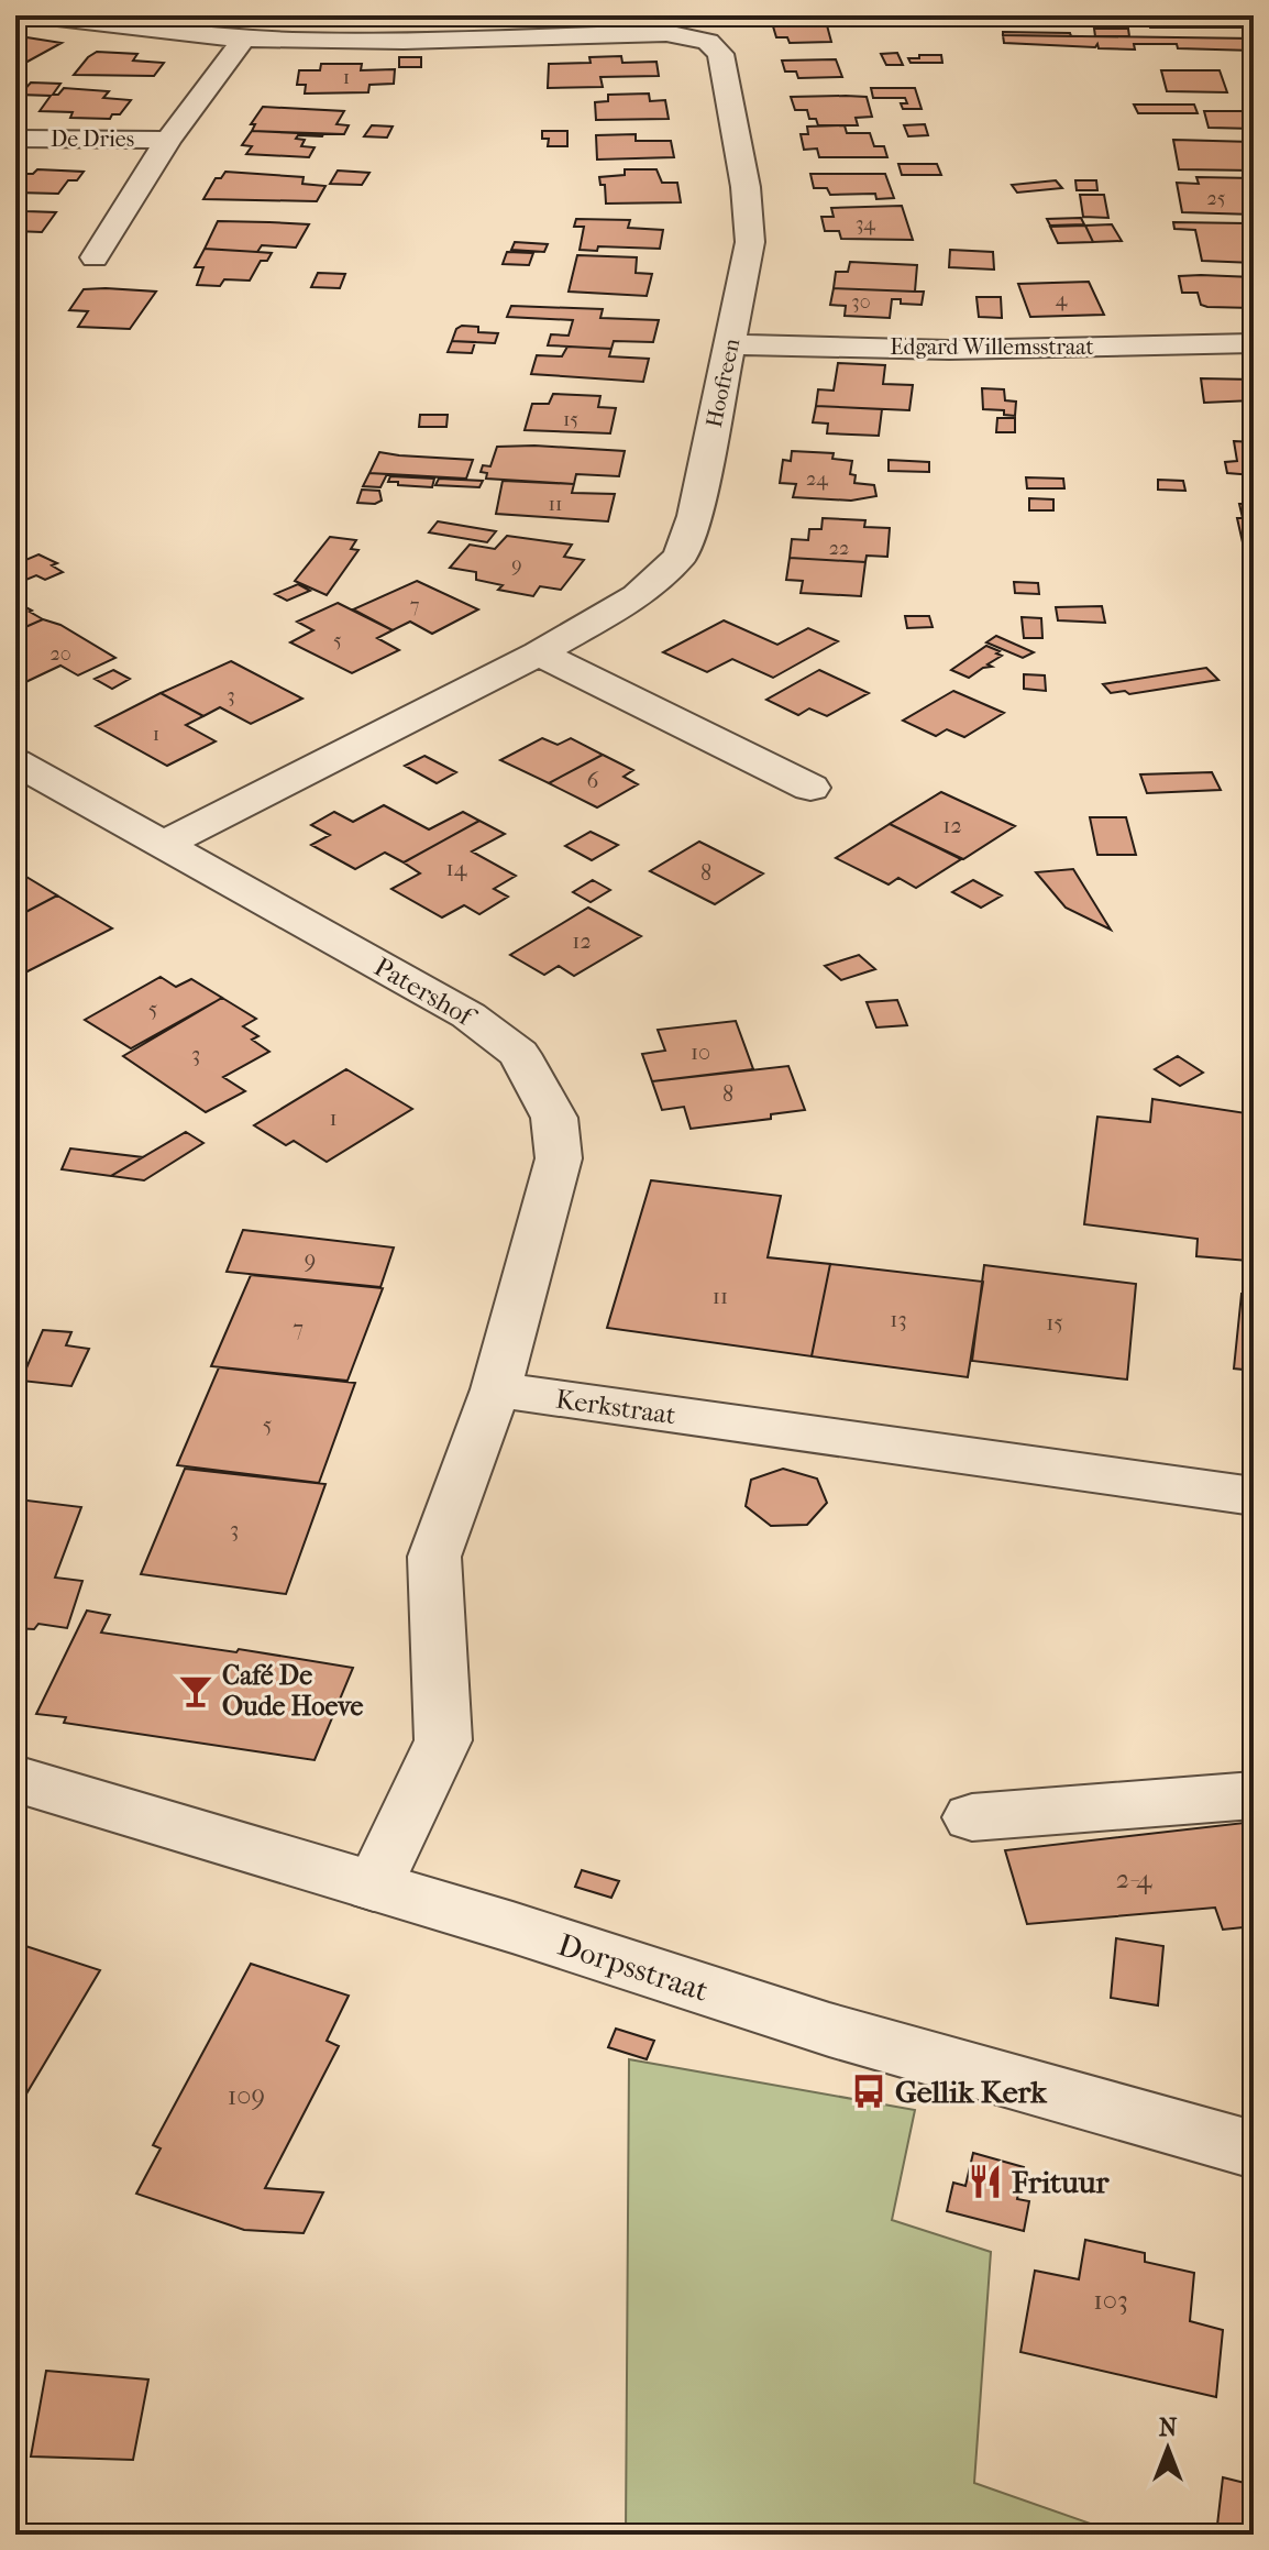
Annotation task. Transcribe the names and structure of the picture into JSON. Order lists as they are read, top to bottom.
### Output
{
  "streets": {
    "street": [
      "De Dries",
      "Edgard Willemsstraat",
      "Hoofreen",
      "Patershof",
      "Kerkstraat",
      "Dorpsstraat"
    ]
  },
  "crossings": [
    ["Edgard Willemsstraat", "Hoofreen"],
    ["Hoofreen", "Patershof"],
    ["Patershof", "Kerkstraat"]
  ],
  "places": {
    "bar": ["Café De Oude Hoeve"],
    "bus stop": ["Gellik Kerk"],
    "restaurant": ["Frituur"]
  },
  "house_numbers": [
    "1",
    "25",
    "34",
    "4",
    "30",
    "15",
    "24",
    "11",
    "22",
    "9",
    "7",
    "5",
    "20",
    "3",
    "1",
    "6",
    "12",
    "14",
    "8",
    "12",
    "5",
    "10",
    "3",
    "8",
    "1",
    "9",
    "11",
    "13",
    "15",
    "7",
    "5",
    "3",
    "2-4",
    "109",
    "103"
  ],
  "north": "top"
}
